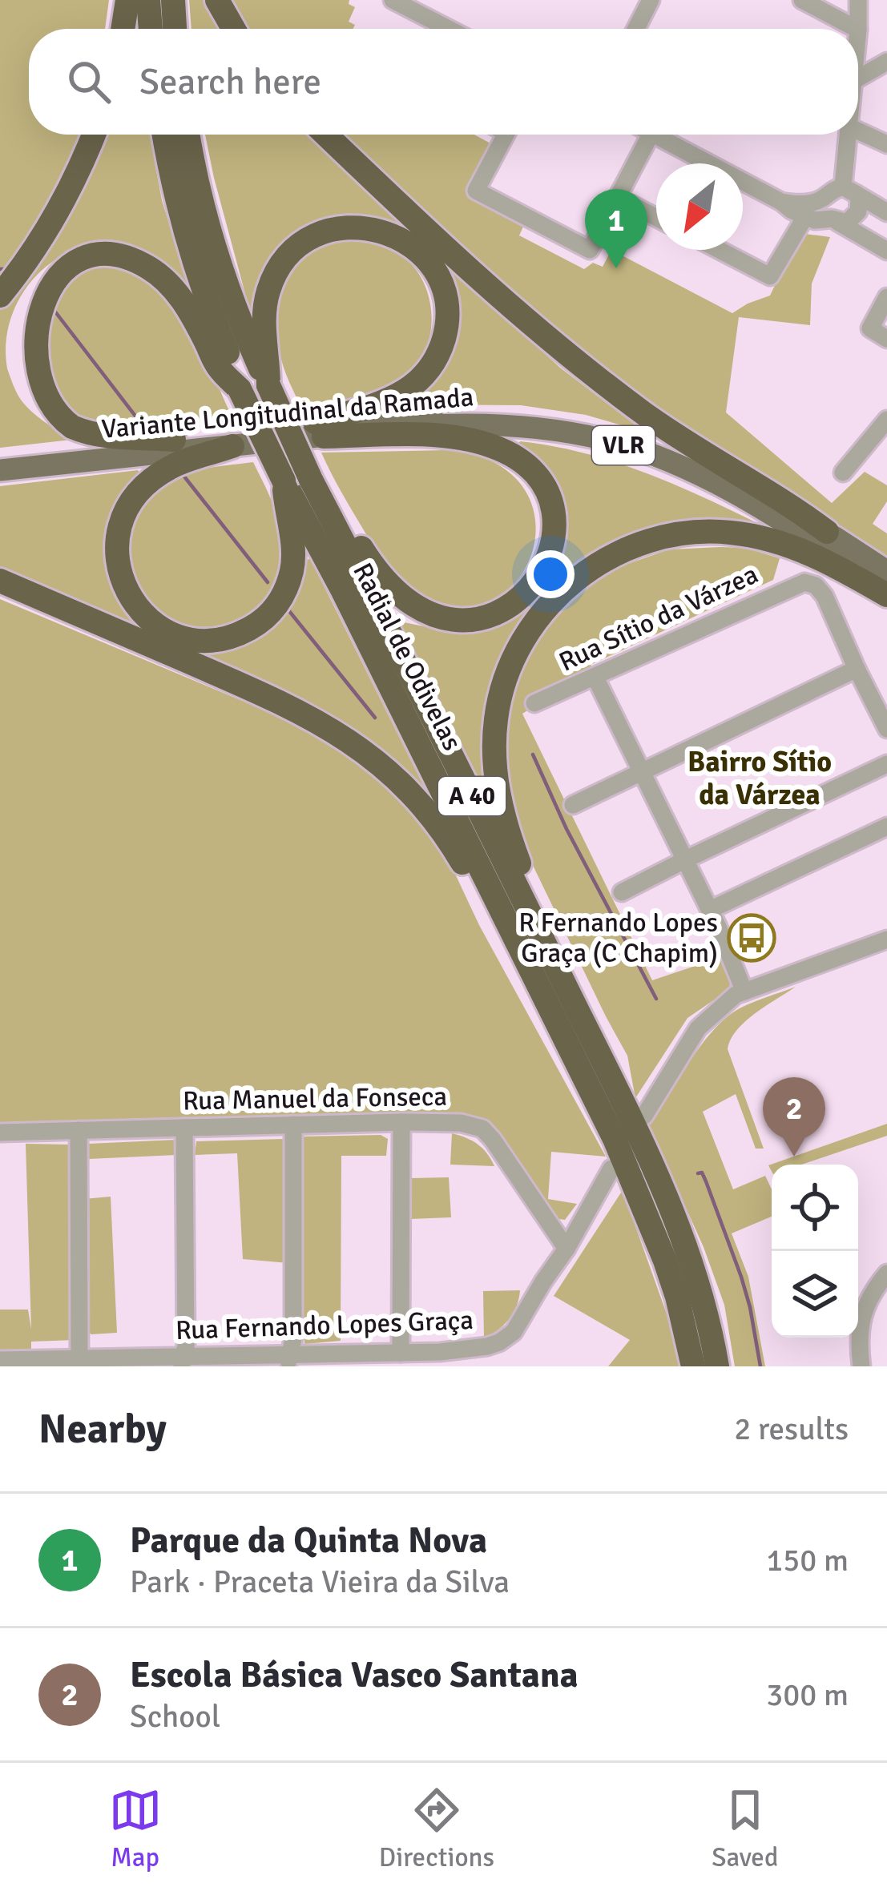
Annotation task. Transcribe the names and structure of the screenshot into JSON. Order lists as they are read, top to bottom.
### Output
{
  "streets": {
    "highway": ["Radial de Odivelas", "A 40"],
    "main road": ["Variante Longitudinal da Ramada", "VLR"],
    "street": ["Rua Sítio da Várzea", "Rua Manuel da Fonseca", "Rua Fernando Lopes Graça"]
  },
  "crossings": [
    ["Radial de Odivelas", "Rua Fernando Lopes Graça"],
    ["Rua Manuel da Fonseca", "Rua Fernando Lopes Graça"]
  ],
  "districts": ["Bairro Sítio da Várzea"],
  "places": {
    "bus stop": ["R Fernando Lopes Graça (C Chapim)"]
  },
  "north": "bottom left",
  "page": {
    "search": "Search here",
    "pins": ["1", "2"],
    "heading": ["Nearby", "2 results"],
    "list": [
      {
        "mark": "1",
        "name": "Parque da Quinta Nova",
        "note": "Park · Praceta Vieira da Silva",
        "value": "150 m"
      },
      {
        "mark": "2",
        "name": "Escola Básica Vasco Santana",
        "note": "School",
        "value": "300 m"
      }
    ],
    "nav": ["Map", "Directions", "Saved"]
  }
}
